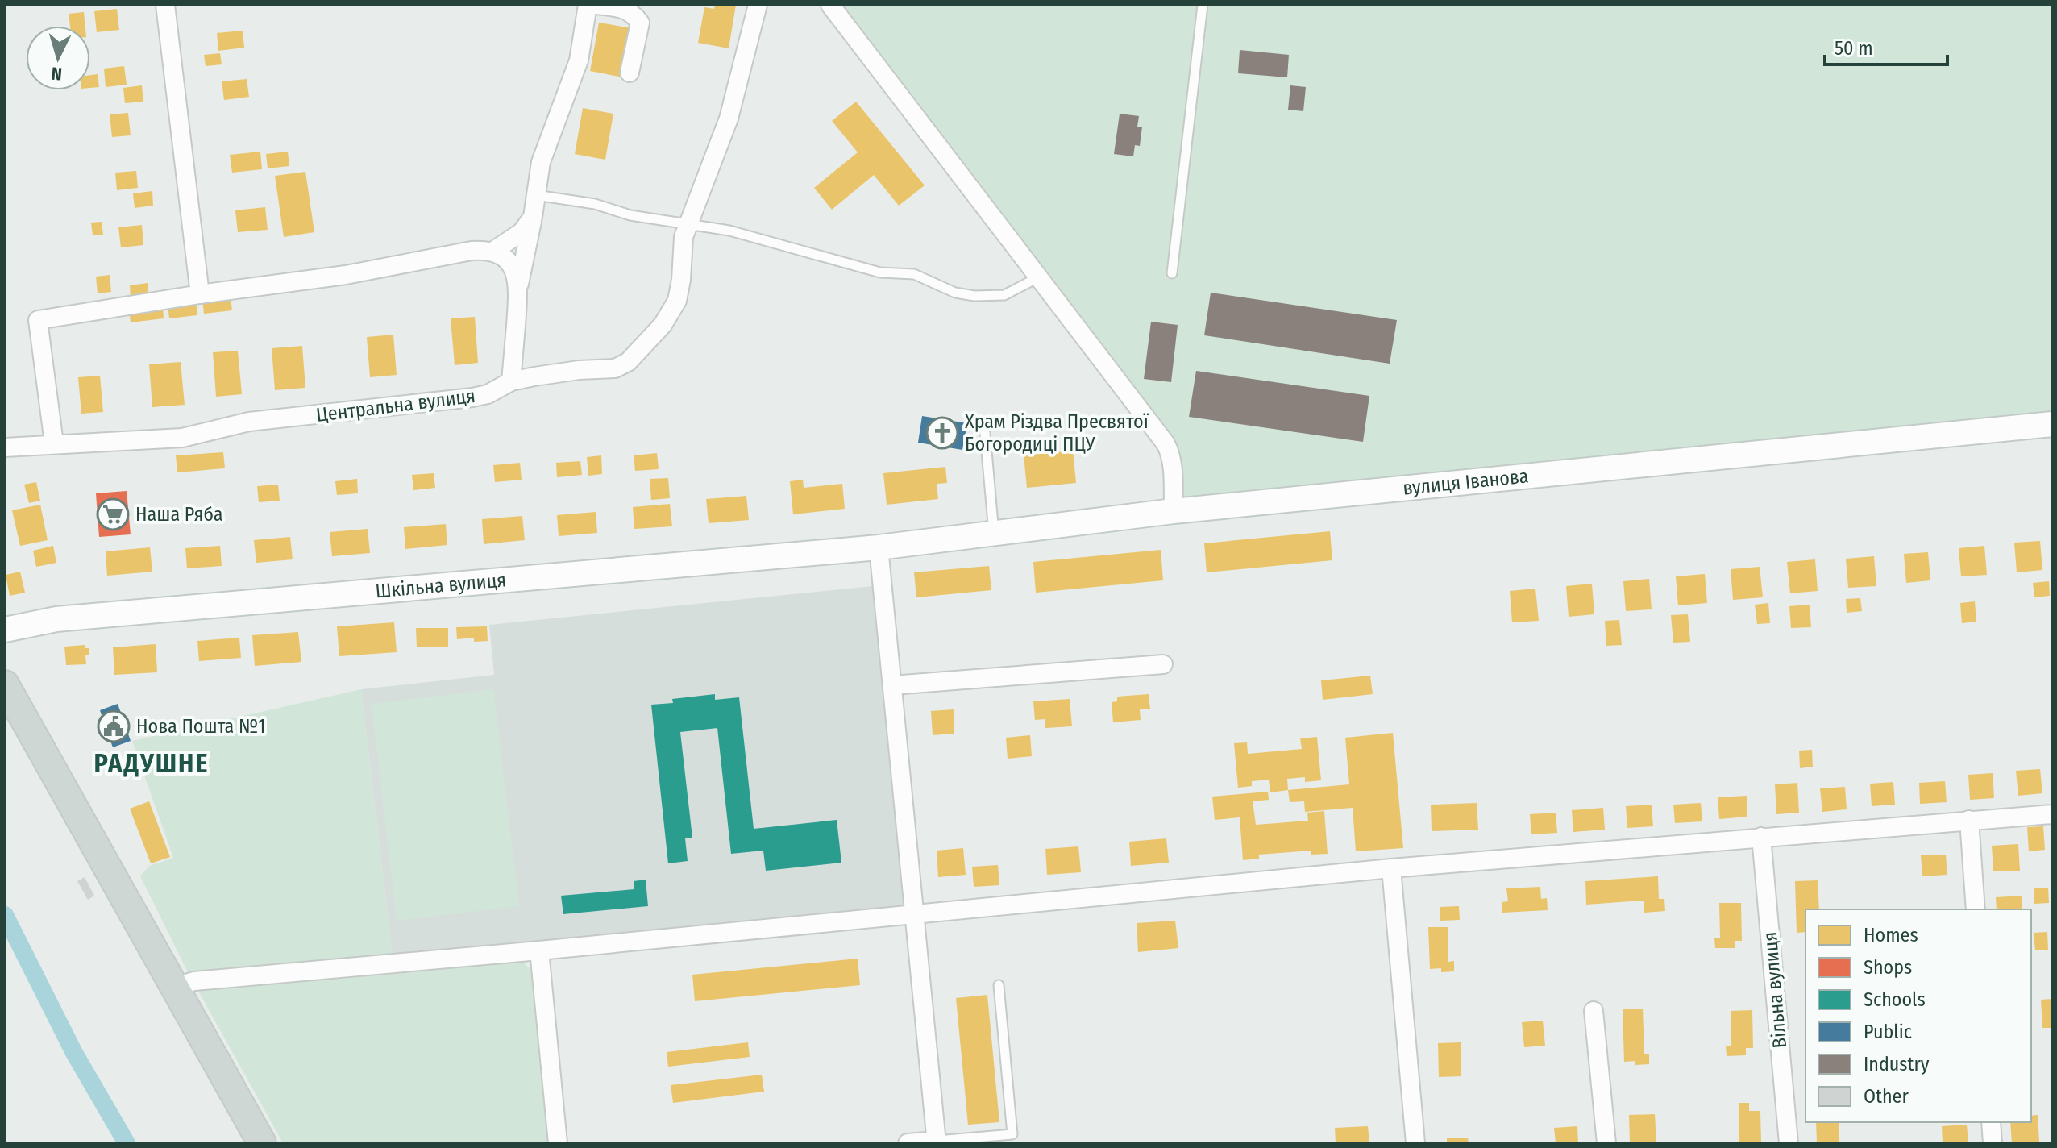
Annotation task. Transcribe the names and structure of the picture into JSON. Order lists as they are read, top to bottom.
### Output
{
  "streets": {
    "street": [
      "Центральна вулиця",
      "вулиця Іванова",
      "Шкільна вулиця",
      "Вільна вулиця"
    ]
  },
  "crossings": [
    ["вулиця Іванова", "Шкільна вулиця"]
  ],
  "districts": ["РАДУШНЕ"],
  "places": {
    "church": ["Храм Різдва Пресвятої Богородиці ПЦУ"],
    "supermarket": ["Наша Ряба"],
    "public building": ["Нова Пошта №1"]
  },
  "legend": [
    "Homes",
    "Shops",
    "Schools",
    "Public",
    "Industry",
    "Other"
  ],
  "scale_bar": "50 m",
  "north": "bottom"
}
